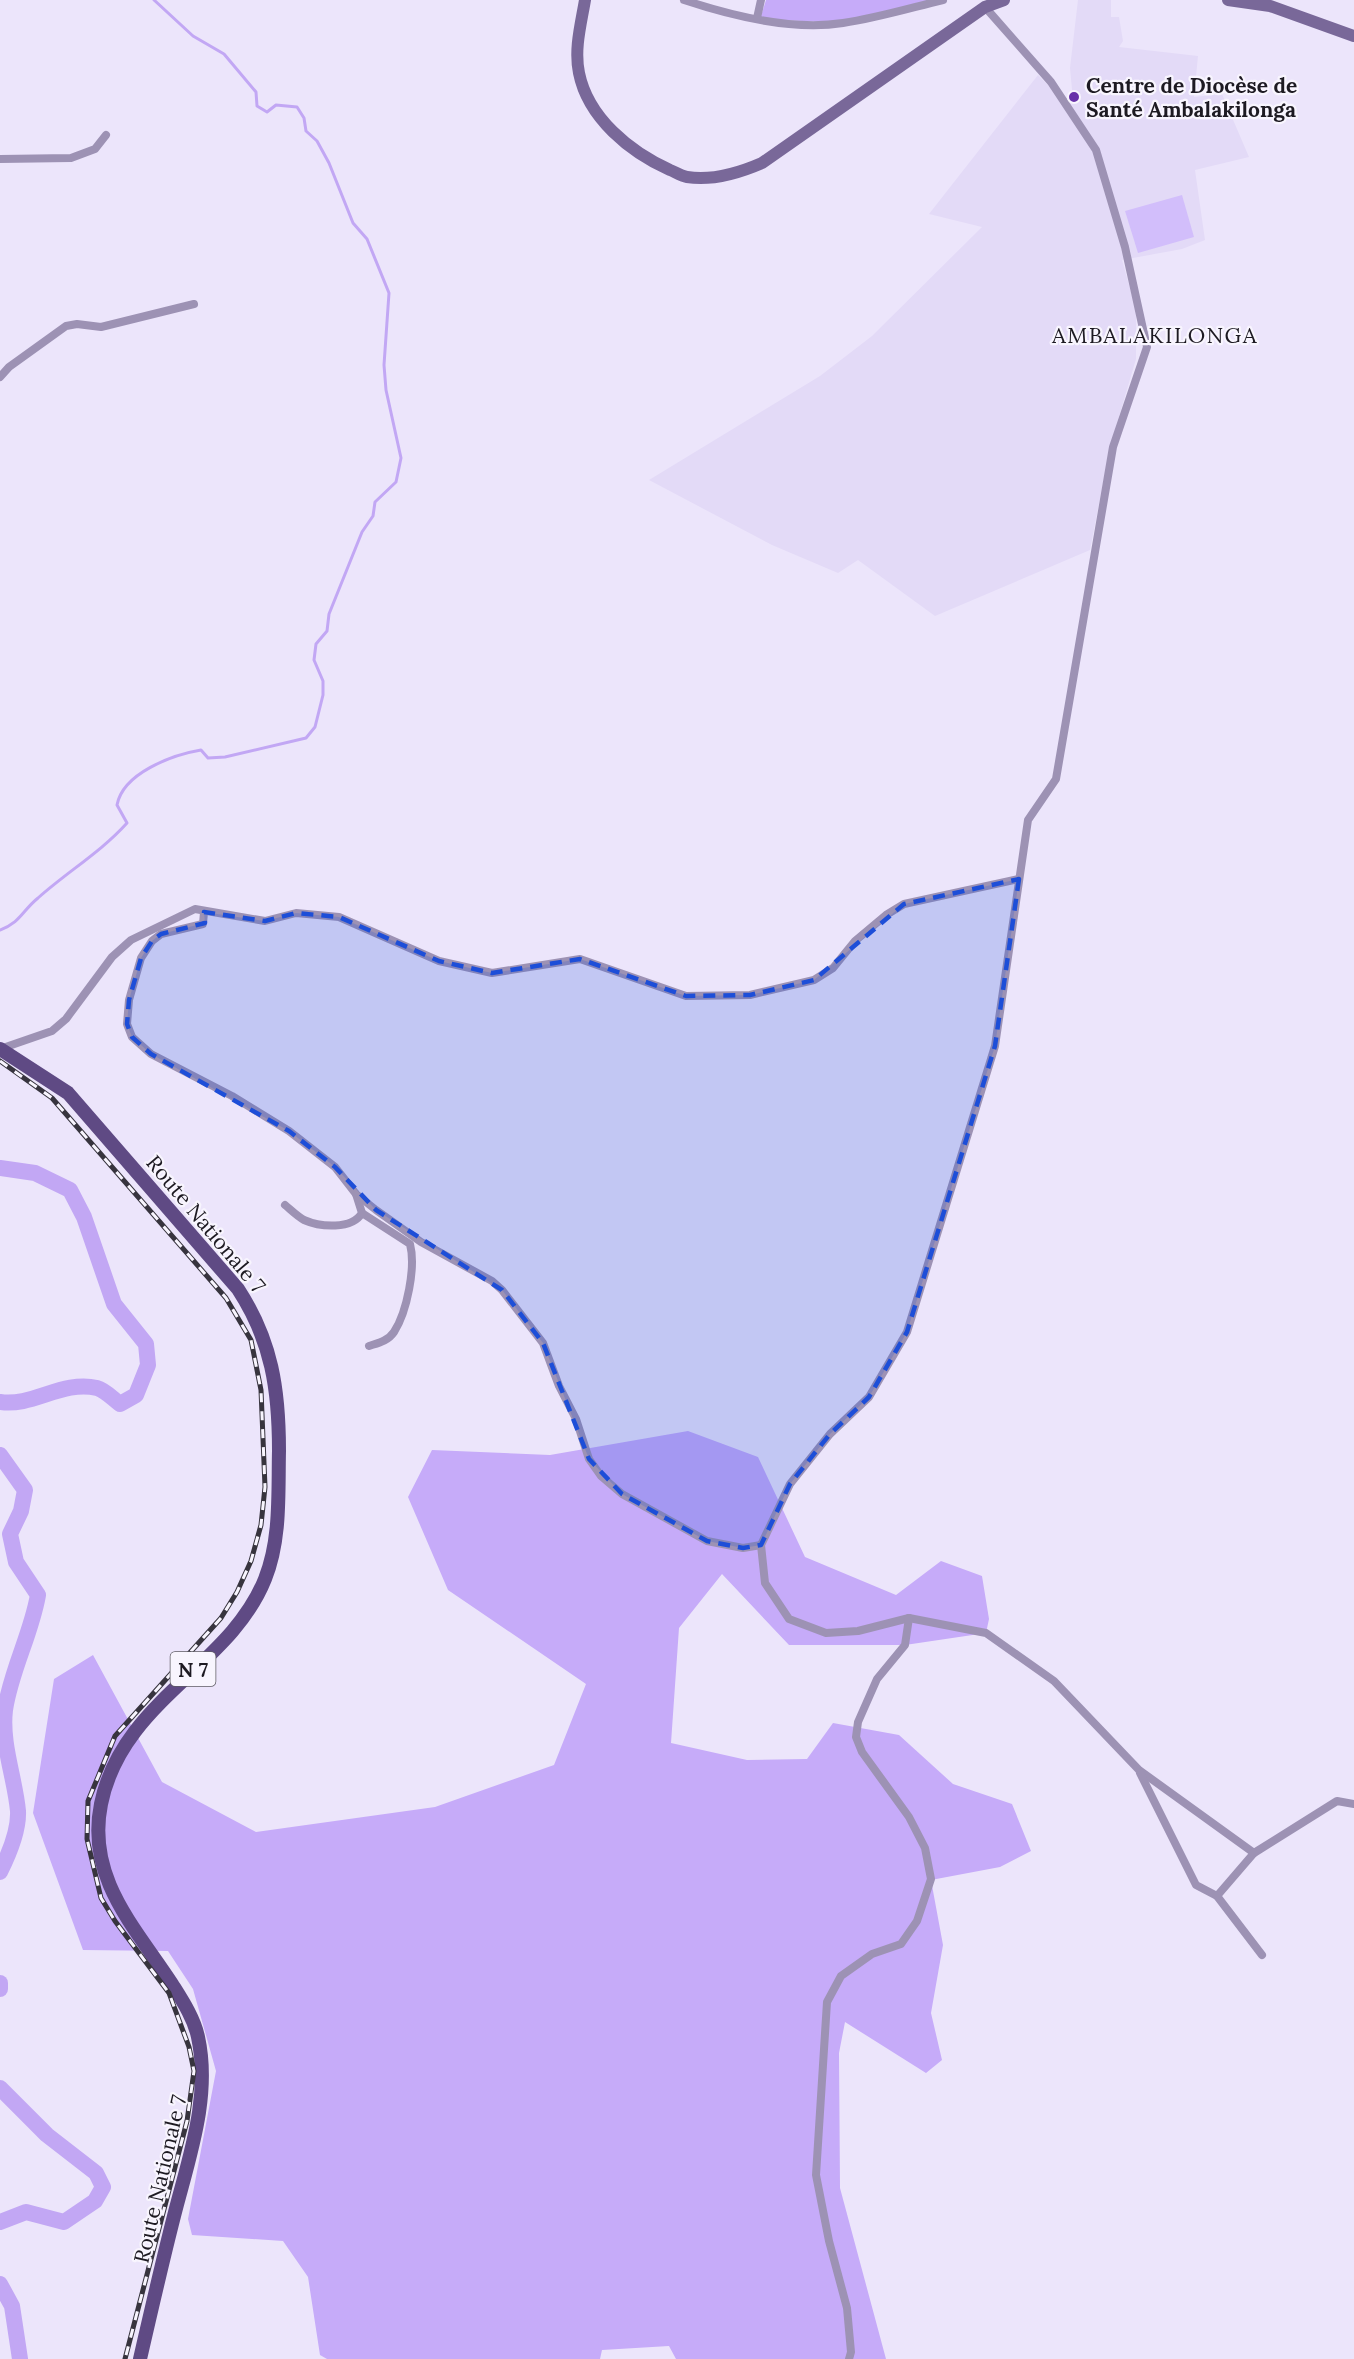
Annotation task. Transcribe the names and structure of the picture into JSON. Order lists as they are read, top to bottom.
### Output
{
  "streets": {
    "main road": ["Route Nationale 7", "N 7"]
  },
  "districts": ["AMBALAKILONGA"],
  "places": ["Centre de Diocèse de Santé Ambalakilonga"]
}
